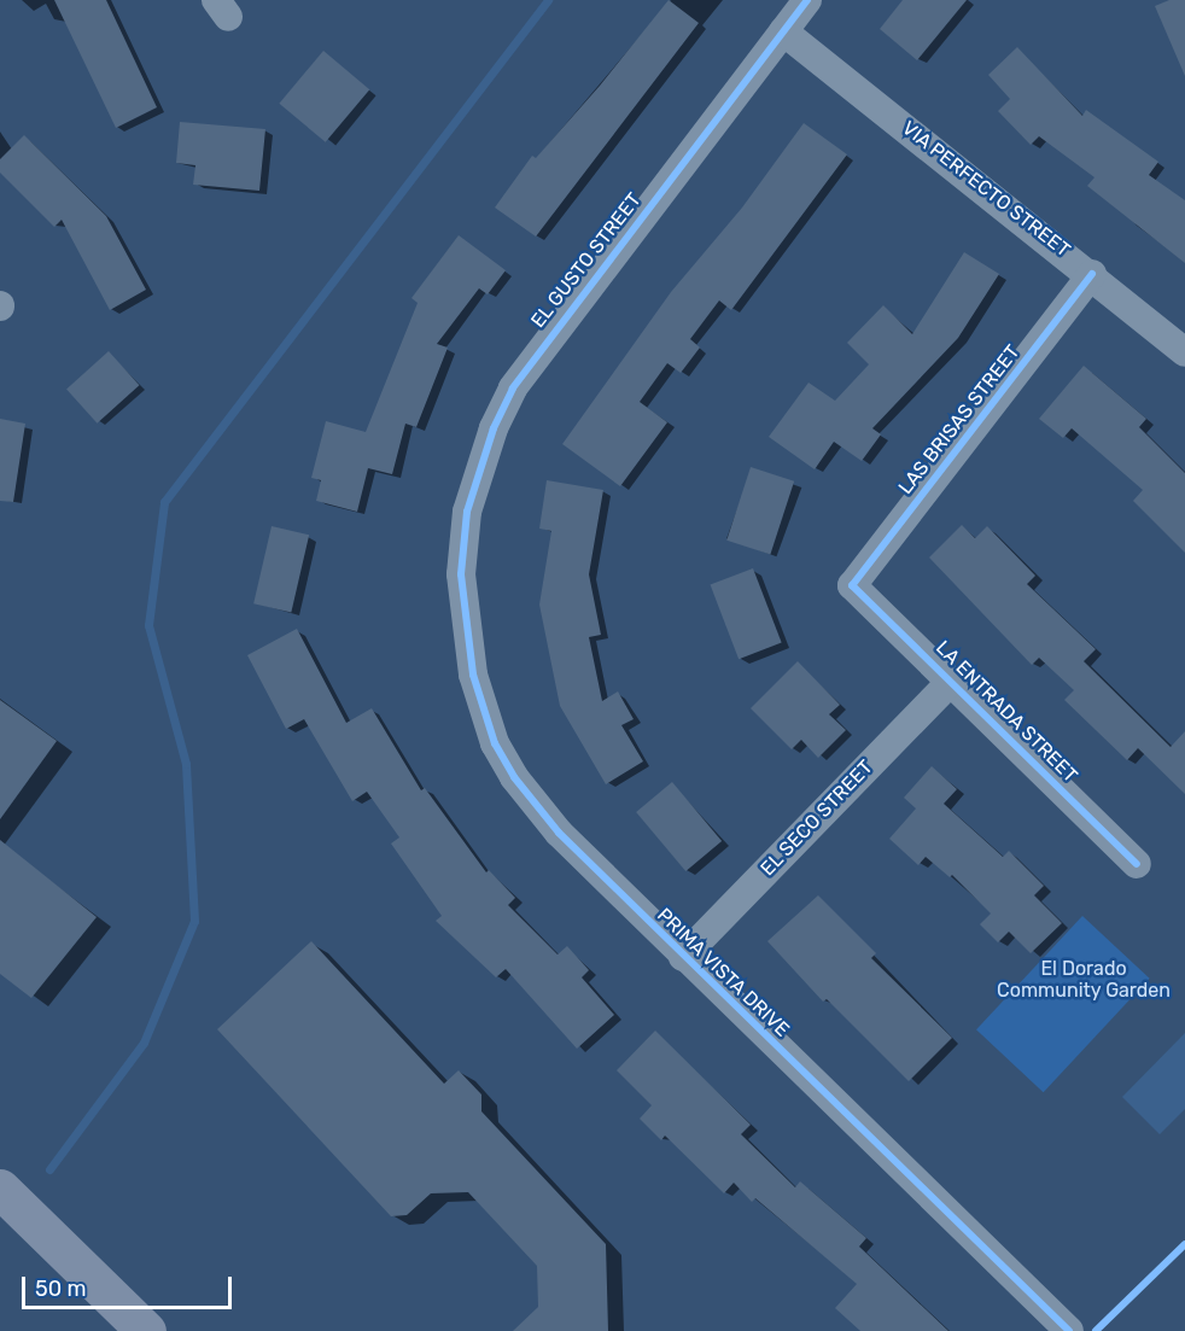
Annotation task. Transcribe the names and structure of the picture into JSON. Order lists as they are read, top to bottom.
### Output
{
  "streets": {
    "street": [
      "VIA PERFECTO STREET",
      "EL GUSTO STREET",
      "LAS BRISAS STREET",
      "LA ENTRADA STREET",
      "EL SECO STREET",
      "PRIMA VISTA DRIVE"
    ]
  },
  "crossings": [
    ["VIA PERFECTO STREET", "EL GUSTO STREET"],
    ["VIA PERFECTO STREET", "LAS BRISAS STREET"],
    ["EL GUSTO STREET", "PRIMA VISTA DRIVE"],
    ["LAS BRISAS STREET", "LA ENTRADA STREET"],
    ["LA ENTRADA STREET", "EL SECO STREET"],
    ["EL SECO STREET", "PRIMA VISTA DRIVE"]
  ],
  "parks": ["El Dorado Community Garden"],
  "scale_bar": "50 m"
}
